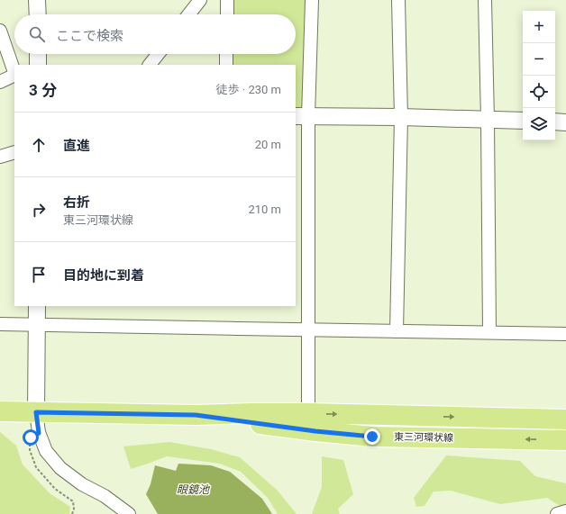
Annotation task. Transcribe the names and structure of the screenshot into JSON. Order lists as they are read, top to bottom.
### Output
{
  "streets": {
    "main road": ["東三河環状線"]
  },
  "water": ["眼鏡池"],
  "page": {
    "map_buttons": ["+", "−"],
    "search": "ここで検索",
    "heading": ["3 分", "徒歩 · 230 m"],
    "list": [
      ["直進", "20 m"],
      ["右折", "東三河環状線", "210 m"],
      "目的地に到着"
    ]
  }
}
